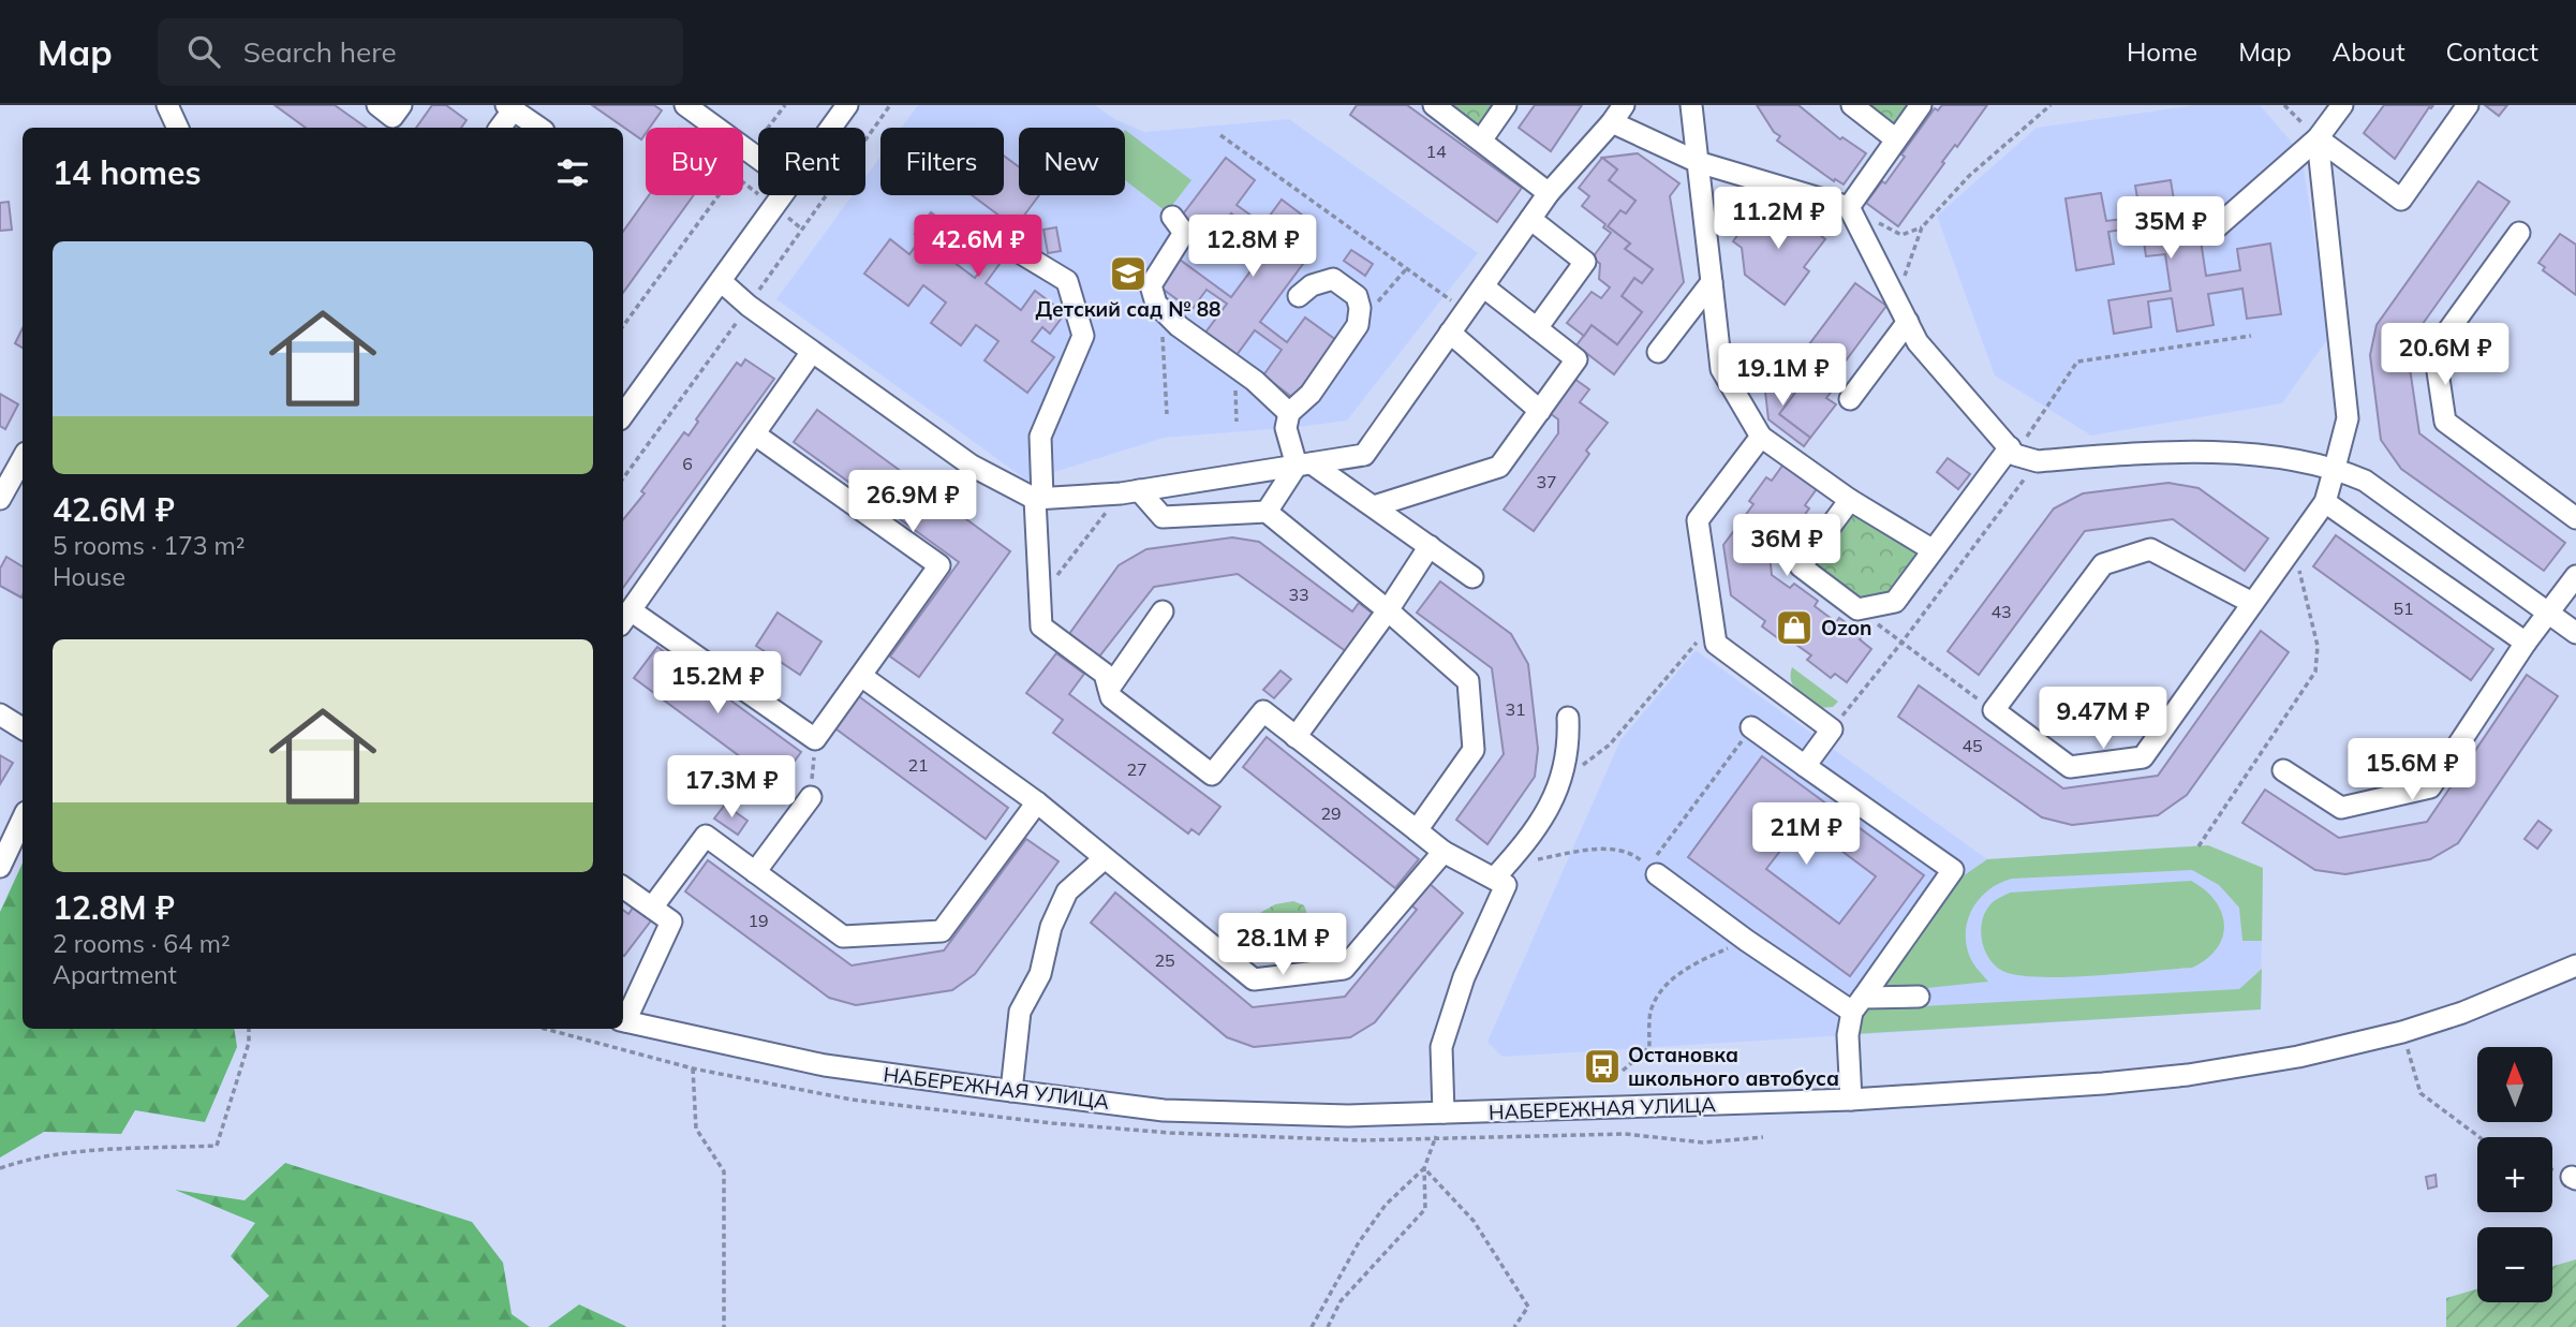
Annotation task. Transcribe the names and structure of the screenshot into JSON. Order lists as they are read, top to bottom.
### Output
{
  "streets": {
    "street": ["НАБЕРЕЖНАЯ УЛИЦА"]
  },
  "places": {
    "school or university": ["Детский сад № 88"],
    "shop": ["Ozon"],
    "bus stop": ["Остановка школьного автобуса"]
  },
  "house_numbers": [
    "14",
    "6",
    "37",
    "33",
    "51",
    "43",
    "31",
    "45",
    "21",
    "27",
    "29",
    "19",
    "25"
  ],
  "north": "top",
  "page": {
    "header": "Map",
    "search": "Search here",
    "nav": [
      "Home",
      "Map",
      "About",
      "Contact"
    ],
    "chip": [
      "Buy",
      "Rent",
      "Filters",
      "New"
    ],
    "heading": "14 homes",
    "price": [
      "11.2M ₽",
      "35M ₽",
      "42.6M ₽",
      "12.8M ₽",
      "20.6M ₽",
      "19.1M ₽",
      "26.9M ₽",
      "36M ₽",
      "15.2M ₽",
      "9.47M ₽",
      "15.6M ₽",
      "17.3M ₽",
      "21M ₽",
      "28.1M ₽"
    ],
    "list": [
      {
        "name": "42.6M ₽",
        "note": "5 rooms · 173 m² · House"
      },
      {
        "name": "12.8M ₽",
        "note": "2 rooms · 64 m² · Apartment"
      }
    ],
    "map_buttons": ["+", "−"]
  }
}
